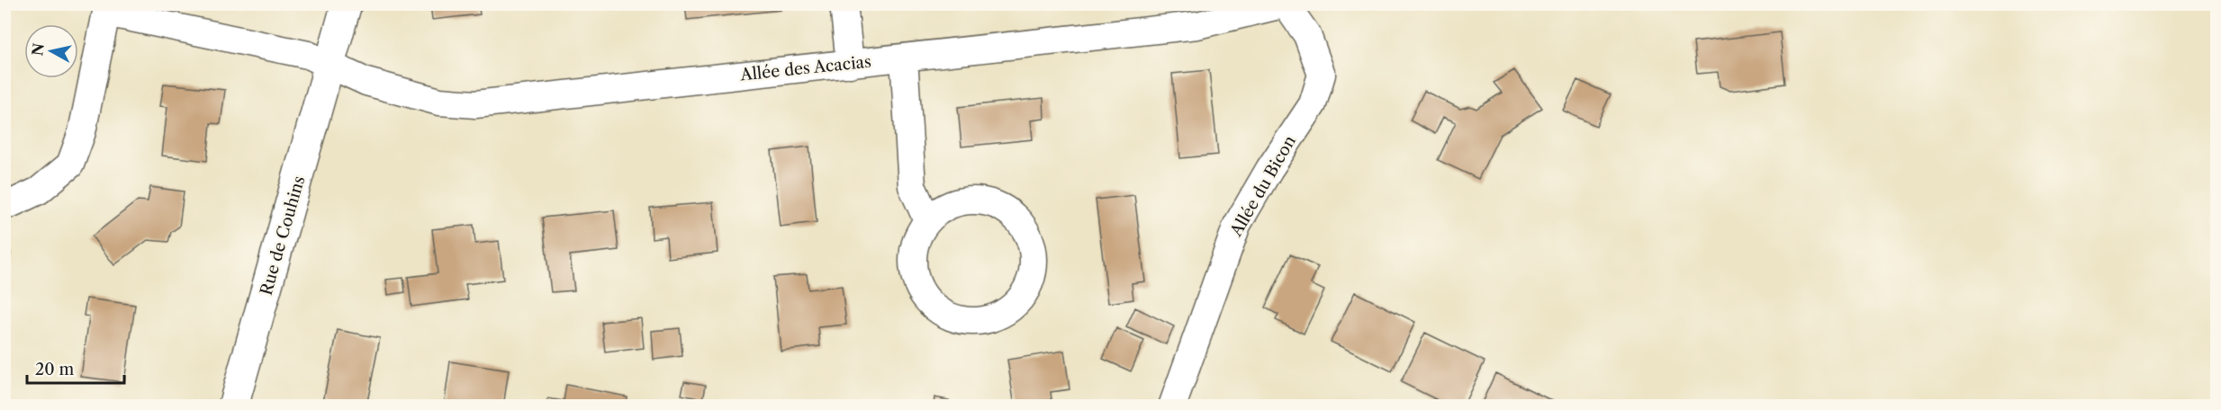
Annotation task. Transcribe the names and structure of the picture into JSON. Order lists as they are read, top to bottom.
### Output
{
  "streets": {
    "street": ["Allée des Acacias", "Allée du Bicon", "Rue de Couhins"]
  },
  "crossings": [
    ["Allée des Acacias", "Allée du Bicon"],
    ["Allée des Acacias", "Rue de Couhins"]
  ],
  "scale_bar": "20 m",
  "north": "left"
}
